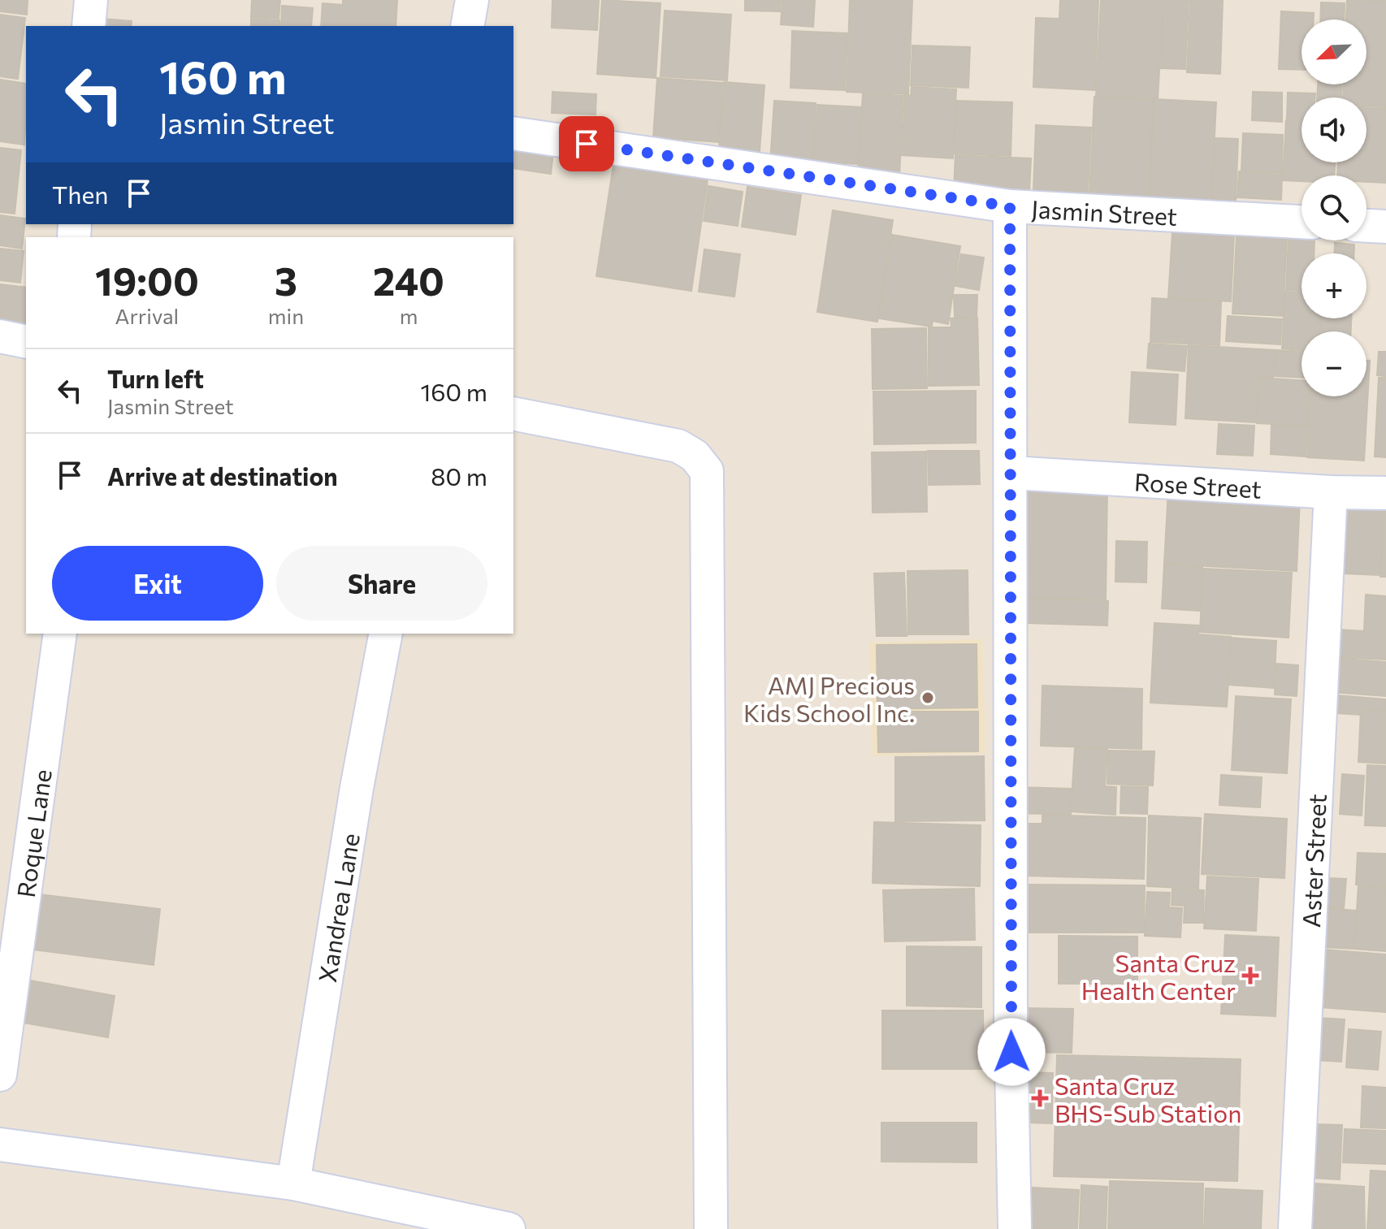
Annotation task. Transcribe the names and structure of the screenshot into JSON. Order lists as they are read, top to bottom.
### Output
{
  "streets": {
    "street": [
      "Jasmin Street",
      "Rose Street",
      "Roque Lane",
      "Aster Street",
      "Xandrea Lane"
    ]
  },
  "crossings": [
    ["Rose Street", "Aster Street"]
  ],
  "places": {
    "other": ["AMJ Precious Kids School Inc."],
    "health": ["Santa Cruz Health Center", "Santa Cruz BHS-Sub Station"]
  },
  "north": "bottom left",
  "page": {
    "map_buttons": ["+", "−"],
    "turn": ["160 m", "Jasmin Street"],
    "then": "Then",
    "eta": [
      "19:00",
      "Arrival",
      "3",
      "min",
      "240",
      "m"
    ],
    "list": [
      {
        "name": "Turn left",
        "note": "Jasmin Street",
        "value": "160 m"
      },
      {
        "name": "Arrive at destination",
        "value": "80 m"
      }
    ],
    "buttons": ["Exit", "Share"]
  }
}
